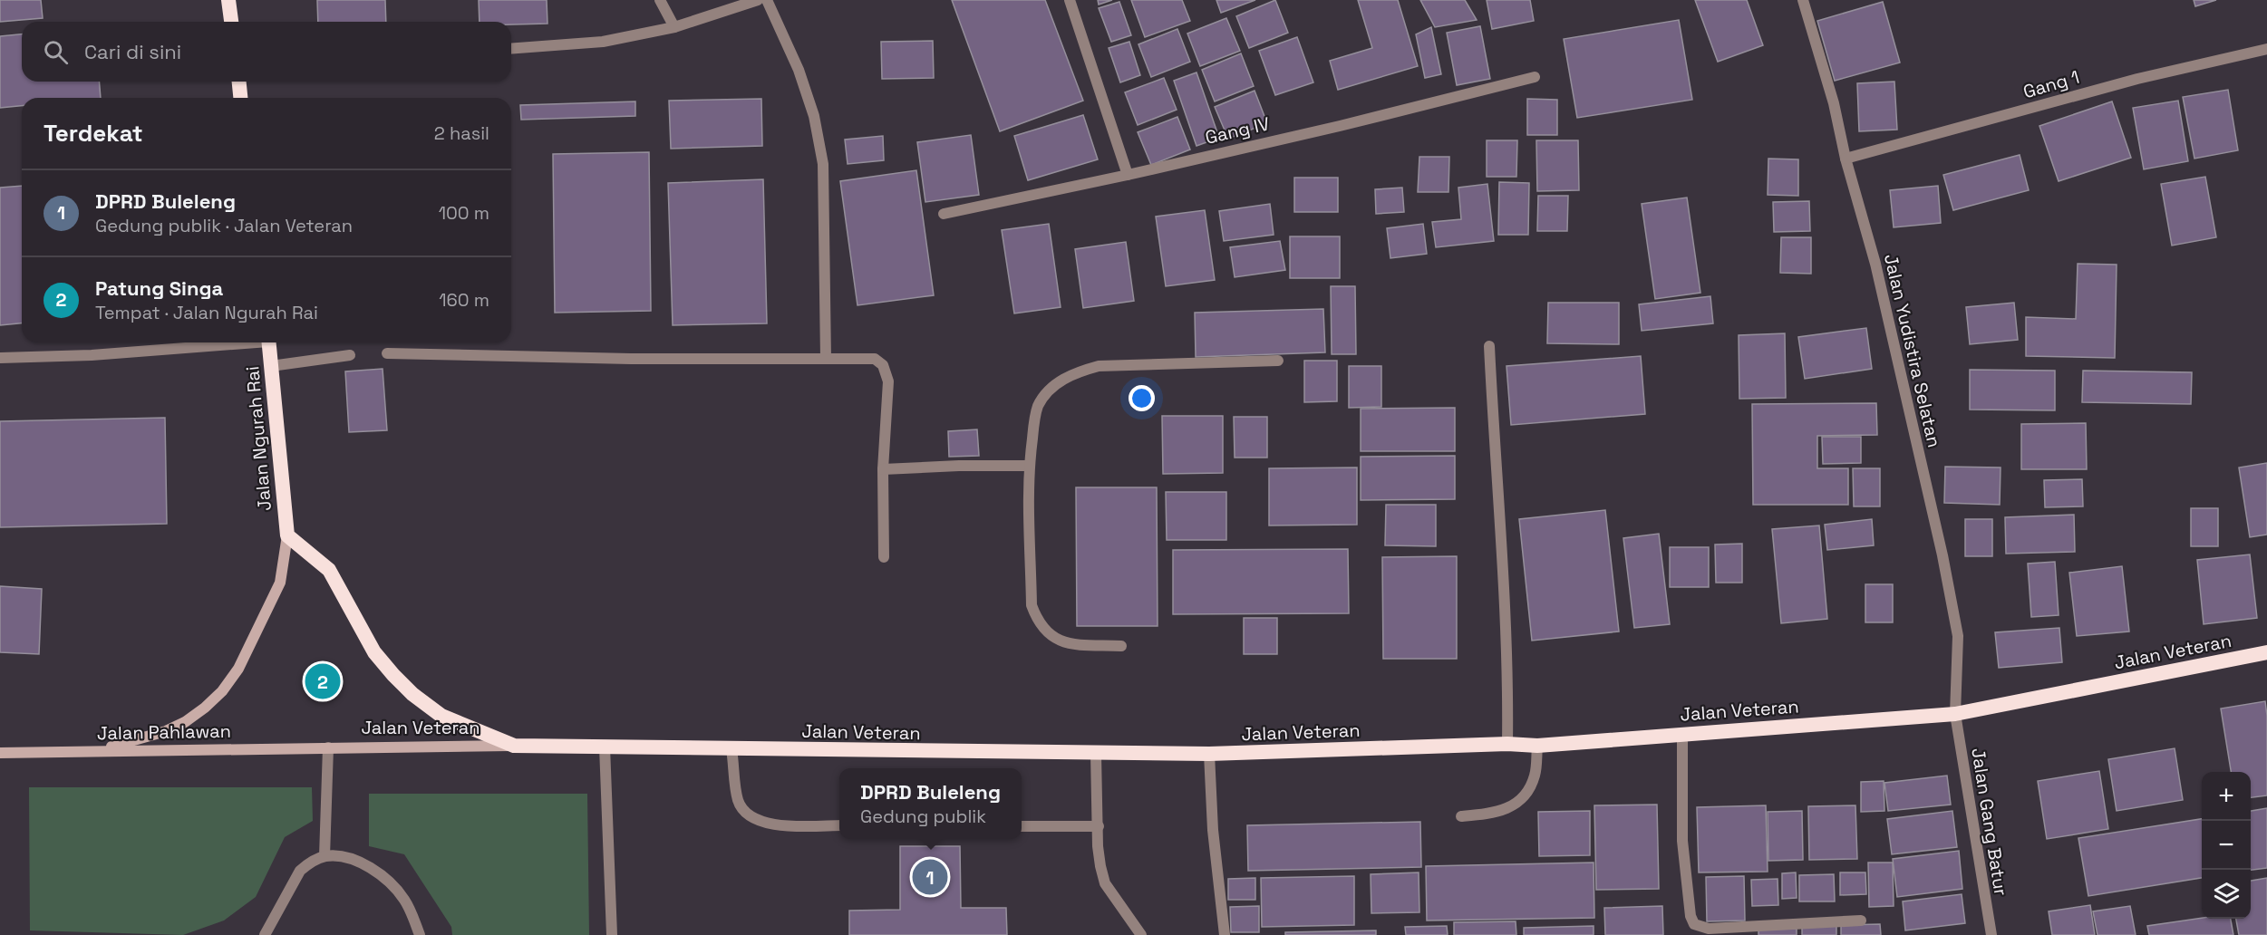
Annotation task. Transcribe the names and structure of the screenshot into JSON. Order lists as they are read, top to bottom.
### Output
{
  "streets": {
    "highway": ["Jalan Ngurah Rai", "Jalan Veteran"],
    "main road": ["Jalan Pahlawan"],
    "street": [
      "Gang 1",
      "Gang IV",
      "Jalan Yudistira Selatan",
      "Jalan Gang Batur"
    ]
  },
  "crossings": [
    ["Gang 1", "Jalan Yudistira Selatan"],
    ["Jalan Yudistira Selatan", "Jalan Veteran"],
    ["Jalan Yudistira Selatan", "Jalan Gang Batur"],
    ["Jalan Ngurah Rai", "Jalan Pahlawan"],
    ["Jalan Veteran", "Jalan Pahlawan"],
    ["Jalan Veteran", "Jalan Gang Batur"]
  ],
  "page": {
    "search": "Cari di sini",
    "heading": ["Terdekat", "2 hasil"],
    "list": [
      {
        "mark": "1",
        "name": "DPRD Buleleng",
        "note": "Gedung publik · Jalan Veteran",
        "value": "100 m"
      },
      {
        "mark": "2",
        "name": "Patung Singa",
        "note": "Tempat · Jalan Ngurah Rai",
        "value": "160 m"
      }
    ],
    "pins": ["2", "1"],
    "popup": ["DPRD Buleleng", "Gedung publik"],
    "map_buttons": ["+", "−"]
  }
}
